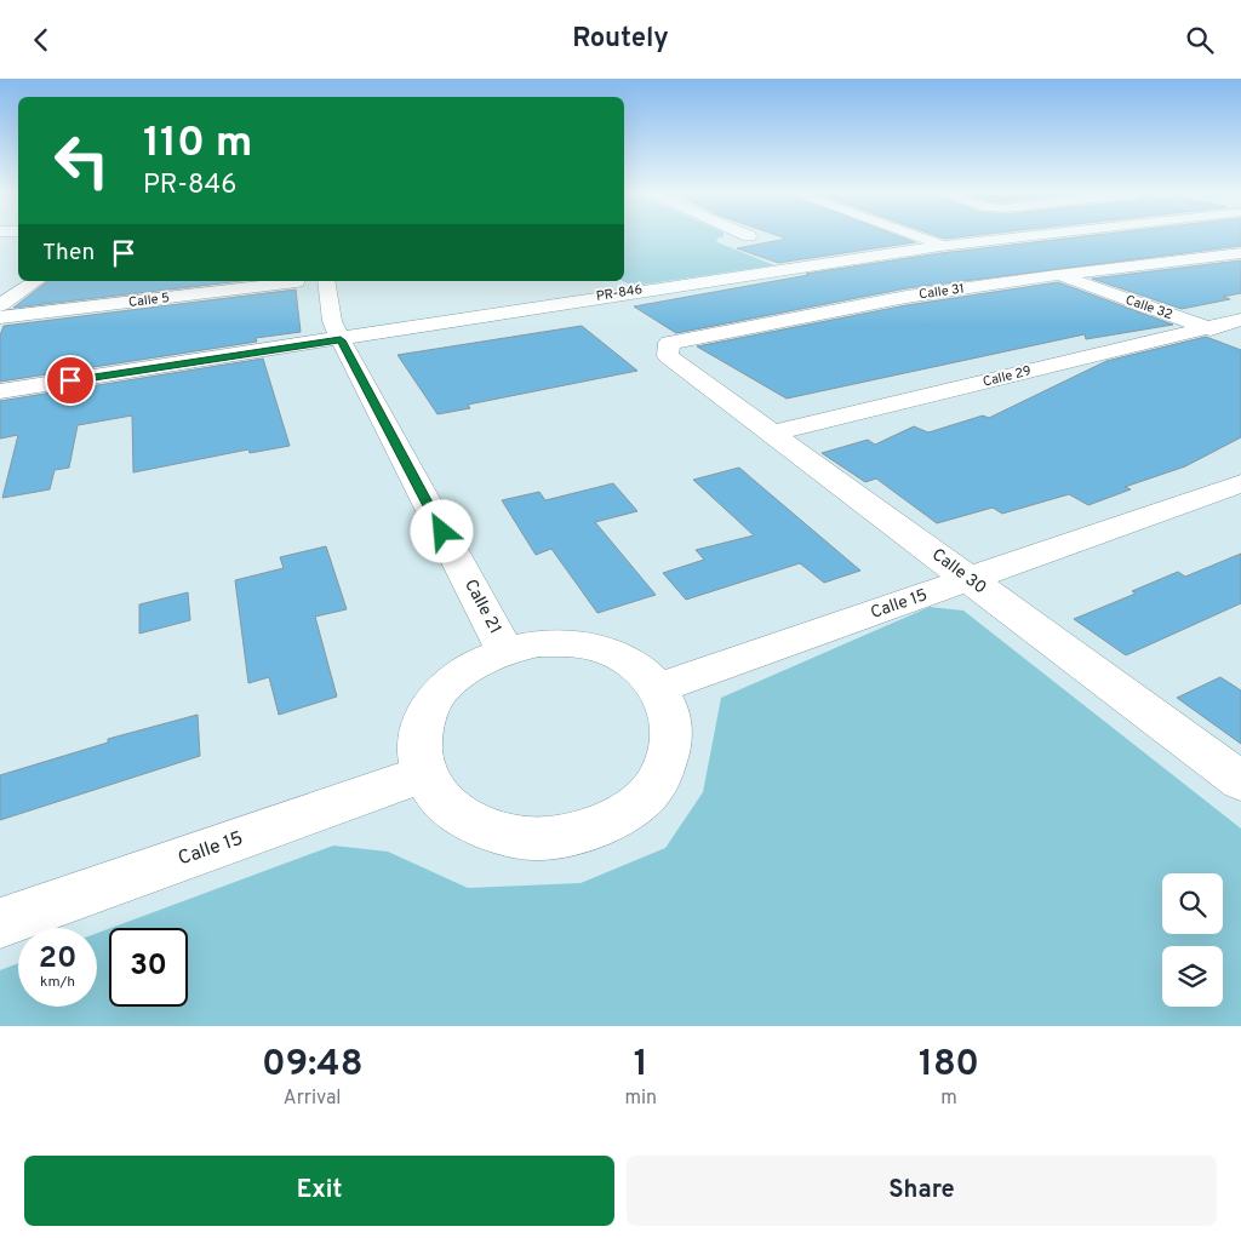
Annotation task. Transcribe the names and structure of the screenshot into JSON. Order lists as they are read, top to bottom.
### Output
{
  "streets": {
    "street": [
      "Calle 31",
      "PR-846",
      "Calle 5",
      "Calle 32",
      "Calle 29",
      "Calle 30",
      "Calle 15",
      "Calle 21"
    ]
  },
  "crossings": [
    ["Calle 31", "Calle 32"],
    ["Calle 31", "Calle 30"],
    ["PR-846", "Calle 21"],
    ["Calle 32", "Calle 29"],
    ["Calle 29", "Calle 30"],
    ["Calle 30", "Calle 15"]
  ],
  "page": {
    "header": "Routely",
    "turn": ["110 m", "PR-846"],
    "then": "Then",
    "speed": "20 km/h",
    "limit": "30",
    "eta": [
      "09:48",
      "Arrival",
      "1",
      "min",
      "180",
      "m"
    ],
    "buttons": ["Exit", "Share"]
  }
}
